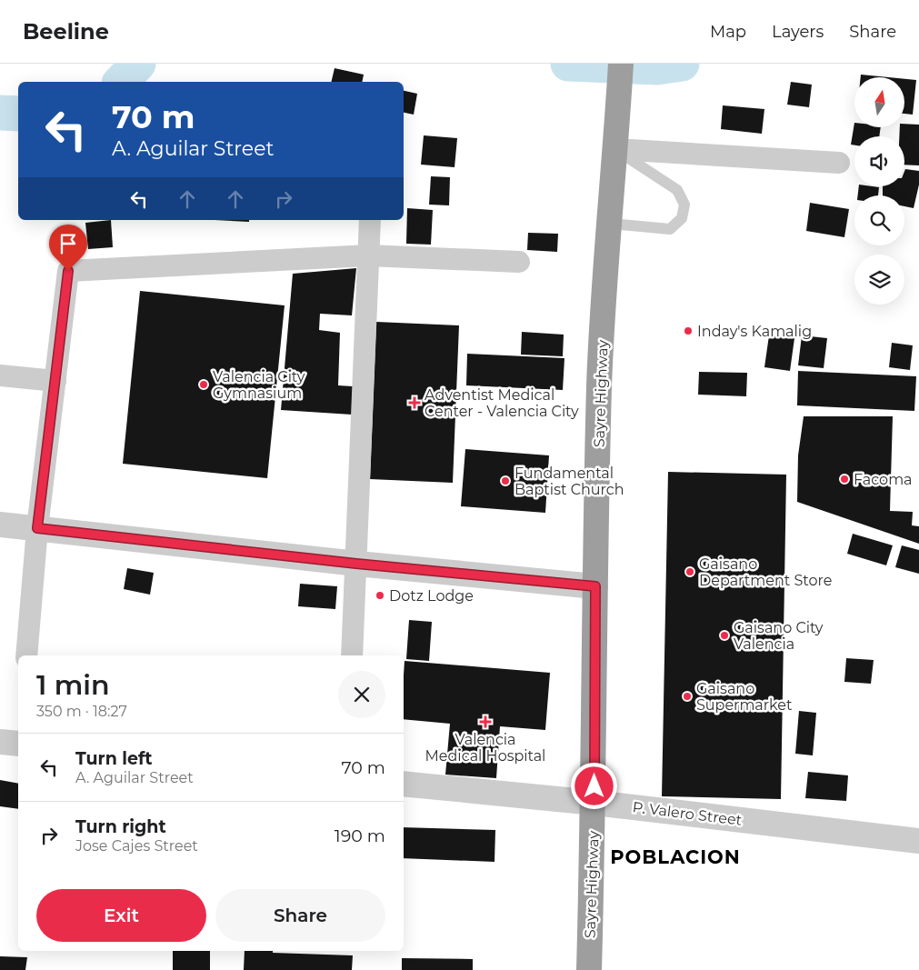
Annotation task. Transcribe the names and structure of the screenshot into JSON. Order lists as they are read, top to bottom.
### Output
{
  "streets": {
    "highway": ["Sayre Highway"],
    "street": ["P. Valero Street"]
  },
  "crossings": [
    ["Sayre Highway", "P. Valero Street"]
  ],
  "districts": ["POBLACION"],
  "places": {
    "other": [
      "Inday's Kamalig",
      "Valencia City Gymnasium",
      "Facoma",
      "Fundamental Baptist Church",
      "Gaisano Department Store",
      "Dotz Lodge",
      "Gaisano City Valencia",
      "Gaisano Supermarket"
    ],
    "health": ["Adventist Medical Center - Valencia City", "Valencia Medical Hospital"]
  },
  "north": "top",
  "page": {
    "header": "Beeline",
    "nav": ["Map", "Layers", "Share"],
    "turn": ["70 m", "A. Aguilar Street"],
    "heading": ["1 min", "350 m · 18:27"],
    "list": [
      {
        "name": "Turn left",
        "note": "A. Aguilar Street",
        "value": "70 m"
      },
      {
        "name": "Turn right",
        "note": "Jose Cajes Street",
        "value": "190 m"
      }
    ],
    "buttons": ["Exit", "Share"]
  }
}
